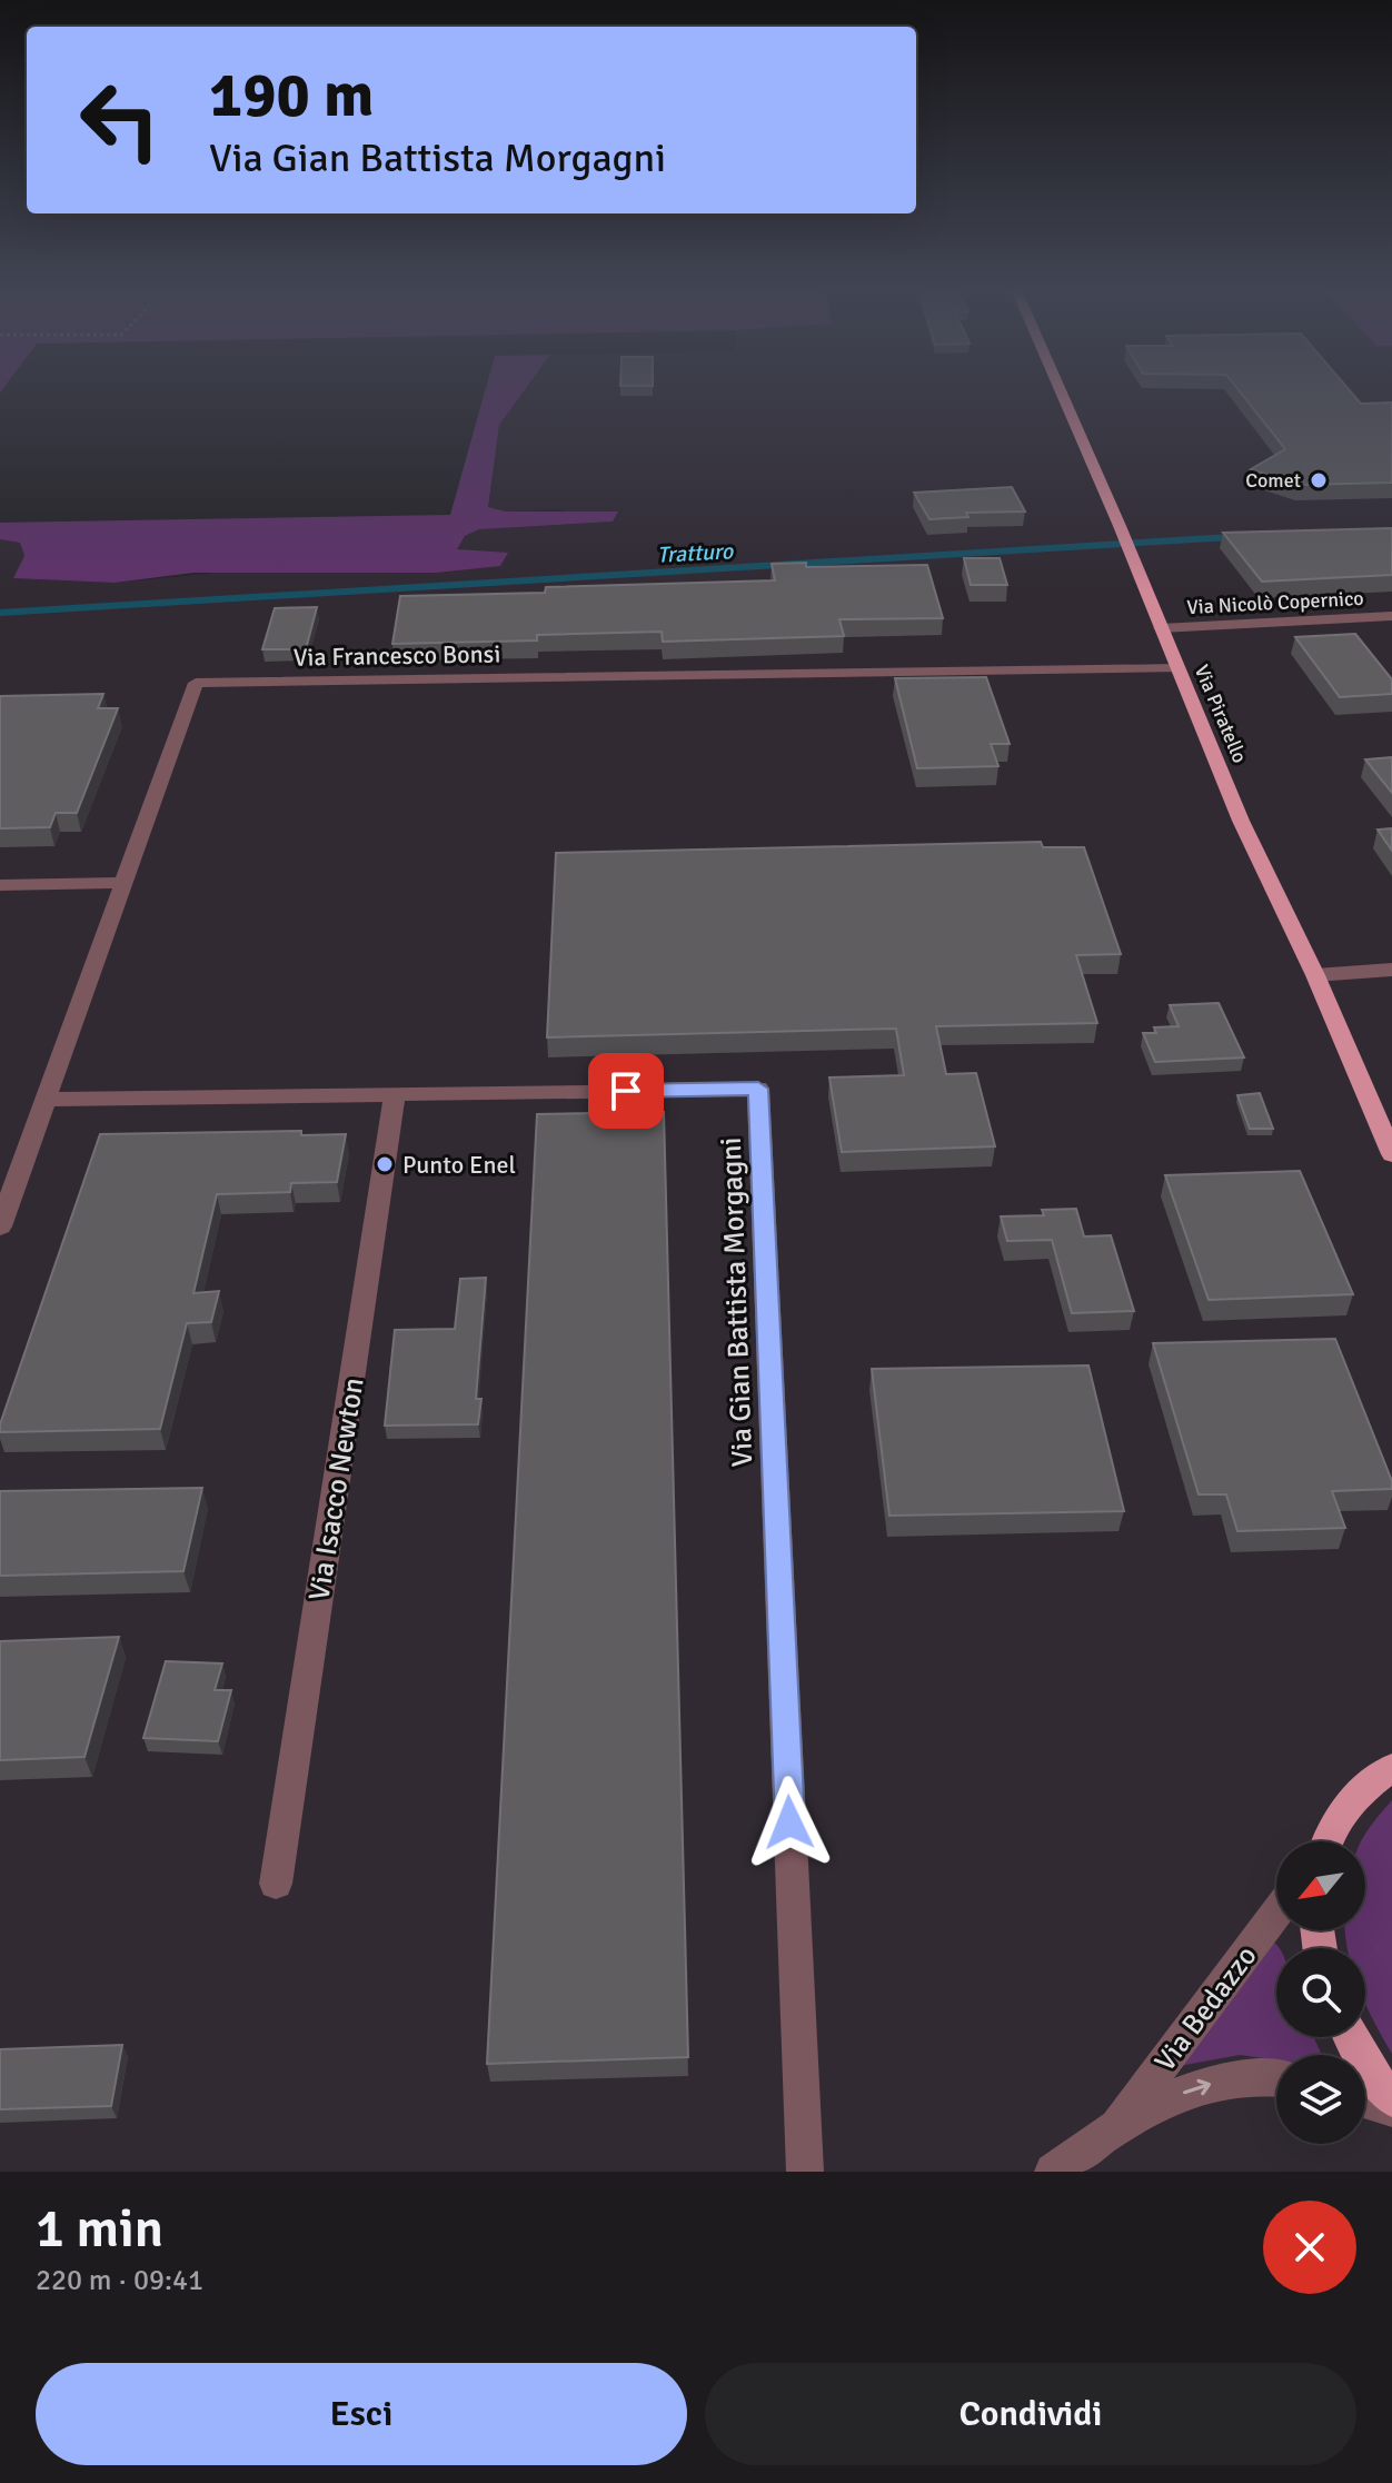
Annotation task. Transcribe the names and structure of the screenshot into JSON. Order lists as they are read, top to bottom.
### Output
{
  "streets": {
    "main road": ["Via Piratello"],
    "street": [
      "Via Nicolò Copernico",
      "Via Francesco Bonsi",
      "Via Gian Battista Morgagni",
      "Via Isacco Newton",
      "Via Bedazzo"
    ]
  },
  "crossings": [
    ["Via Nicolò Copernico", "Via Piratello"],
    ["Via Francesco Bonsi", "Via Piratello"],
    ["Via Francesco Bonsi", "Via Gian Battista Morgagni"],
    ["Via Gian Battista Morgagni", "Via Isacco Newton"]
  ],
  "water": ["Tratturo"],
  "places": ["Comet", "Punto Enel"],
  "north": "bottom left",
  "page": {
    "turn": ["190 m", "Via Gian Battista Morgagni"],
    "heading": ["1 min", "220 m · 09:41"],
    "buttons": ["Esci", "Condividi"]
  }
}
